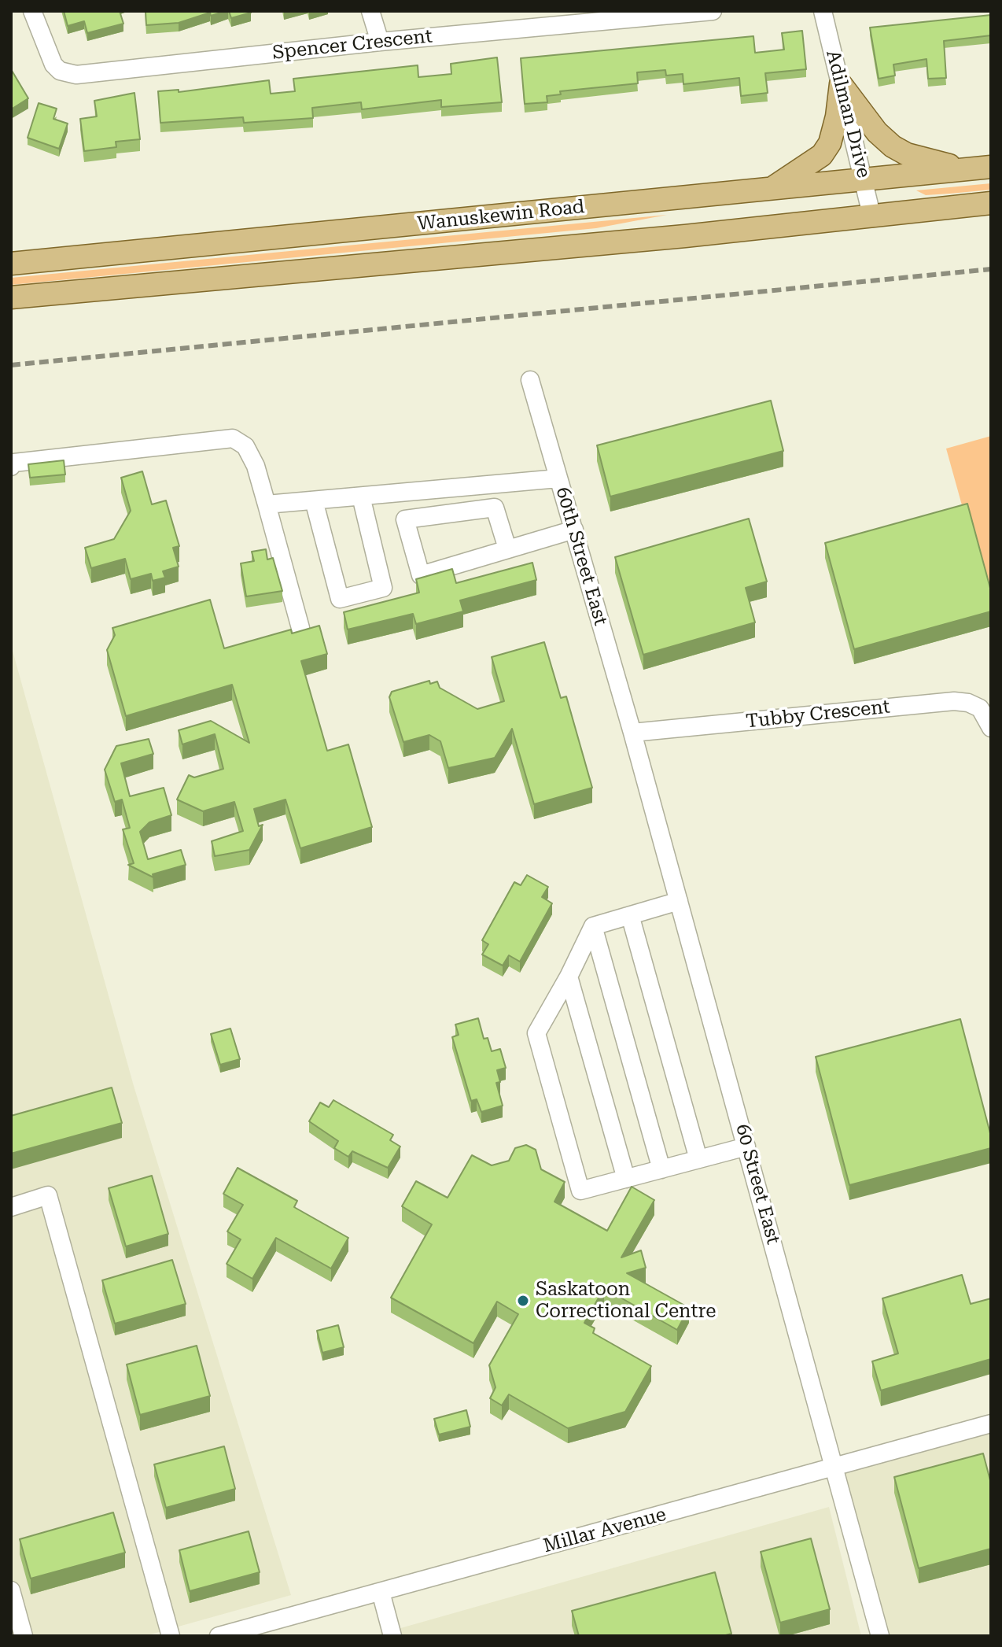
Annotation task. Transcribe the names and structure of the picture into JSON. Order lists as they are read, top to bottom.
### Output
{
  "streets": {
    "main road": ["Wanuskewin Road"],
    "street": [
      "Spencer Crescent",
      "Adilman Drive",
      "60th Street East",
      "Tubby Crescent",
      "60 Street East",
      "Millar Avenue"
    ]
  },
  "crossings": [
    ["Adilman Drive", "Wanuskewin Road"],
    ["60th Street East", "Tubby Crescent"],
    ["60th Street East", "60 Street East"],
    ["Tubby Crescent", "60 Street East"],
    ["60 Street East", "Millar Avenue"]
  ],
  "places": ["Saskatoon Correctional Centre"]
}
